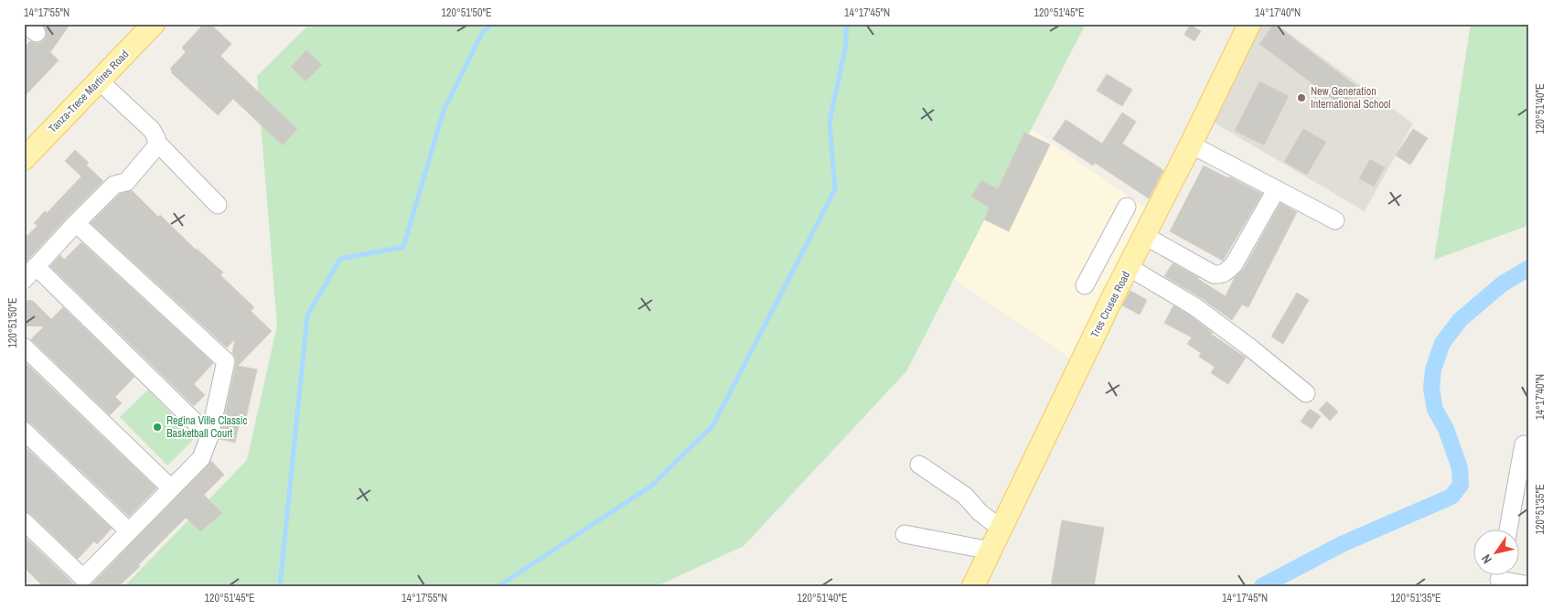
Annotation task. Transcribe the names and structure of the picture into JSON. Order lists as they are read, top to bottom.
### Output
{
  "streets": {
    "main road": ["Tanza-Trece Martires Road", "Tres Cruses Road"]
  },
  "places": ["New Generation International School", "Regina Ville Classic Basketball Court"],
  "north": "bottom left",
  "coordinates": [
    "14°17'55\"N",
    "120°51'50\"E",
    "14°17'45\"N",
    "120°51'45\"E",
    "14°17'40\"N",
    "120°51'40\"E",
    "120°51'35\"E"
  ]
}
